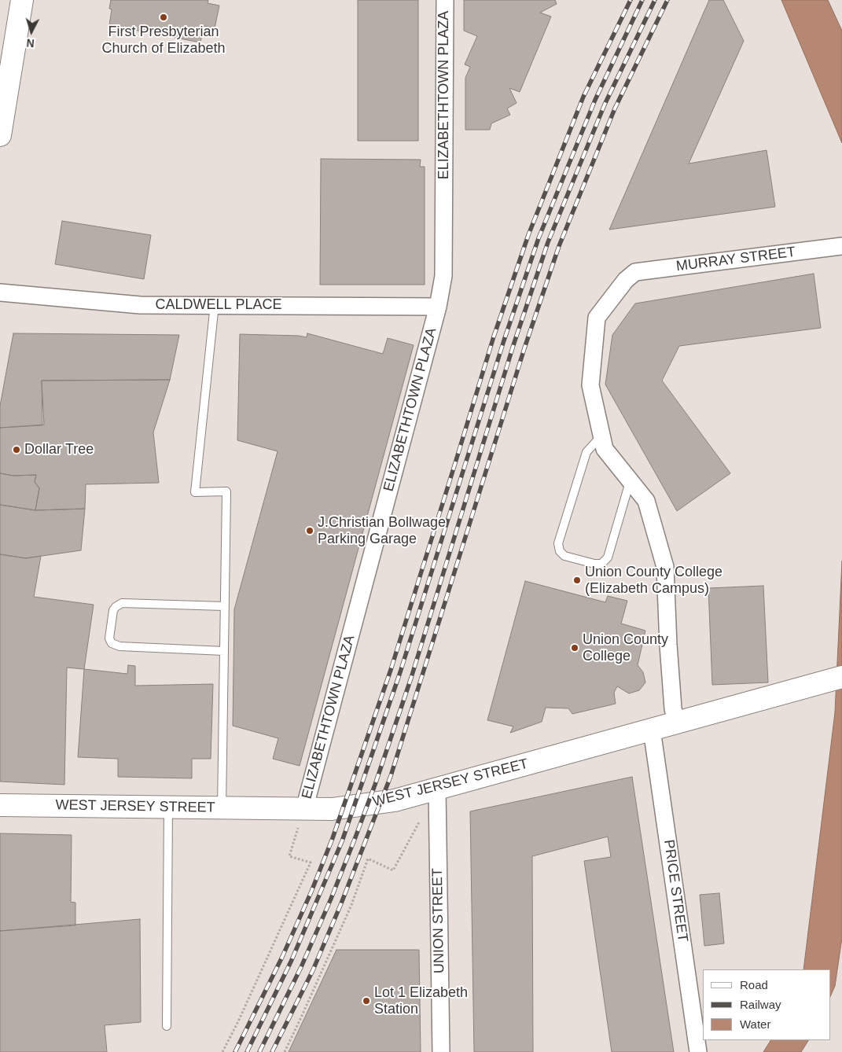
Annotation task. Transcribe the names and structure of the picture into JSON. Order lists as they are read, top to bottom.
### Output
{
  "streets": {
    "street": [
      "ELIZABETHTOWN PLAZA",
      "MURRAY STREET",
      "CALDWELL PLACE",
      "WEST JERSEY STREET",
      "PRICE STREET",
      "UNION STREET"
    ]
  },
  "crossings": [
    ["ELIZABETHTOWN PLAZA", "CALDWELL PLACE"],
    ["ELIZABETHTOWN PLAZA", "WEST JERSEY STREET"],
    ["WEST JERSEY STREET", "PRICE STREET"],
    ["WEST JERSEY STREET", "UNION STREET"]
  ],
  "places": [
    "First Presbyterian Church of Elizabeth",
    "Dollar Tree",
    "J.Christian Bollwage Parking Garage",
    "Union County College (Elizabeth Campus)",
    "Union County College",
    "Lot 1 Elizabeth Station"
  ],
  "legend": ["Road", "Railway", "Water"],
  "north": "bottom"
}
